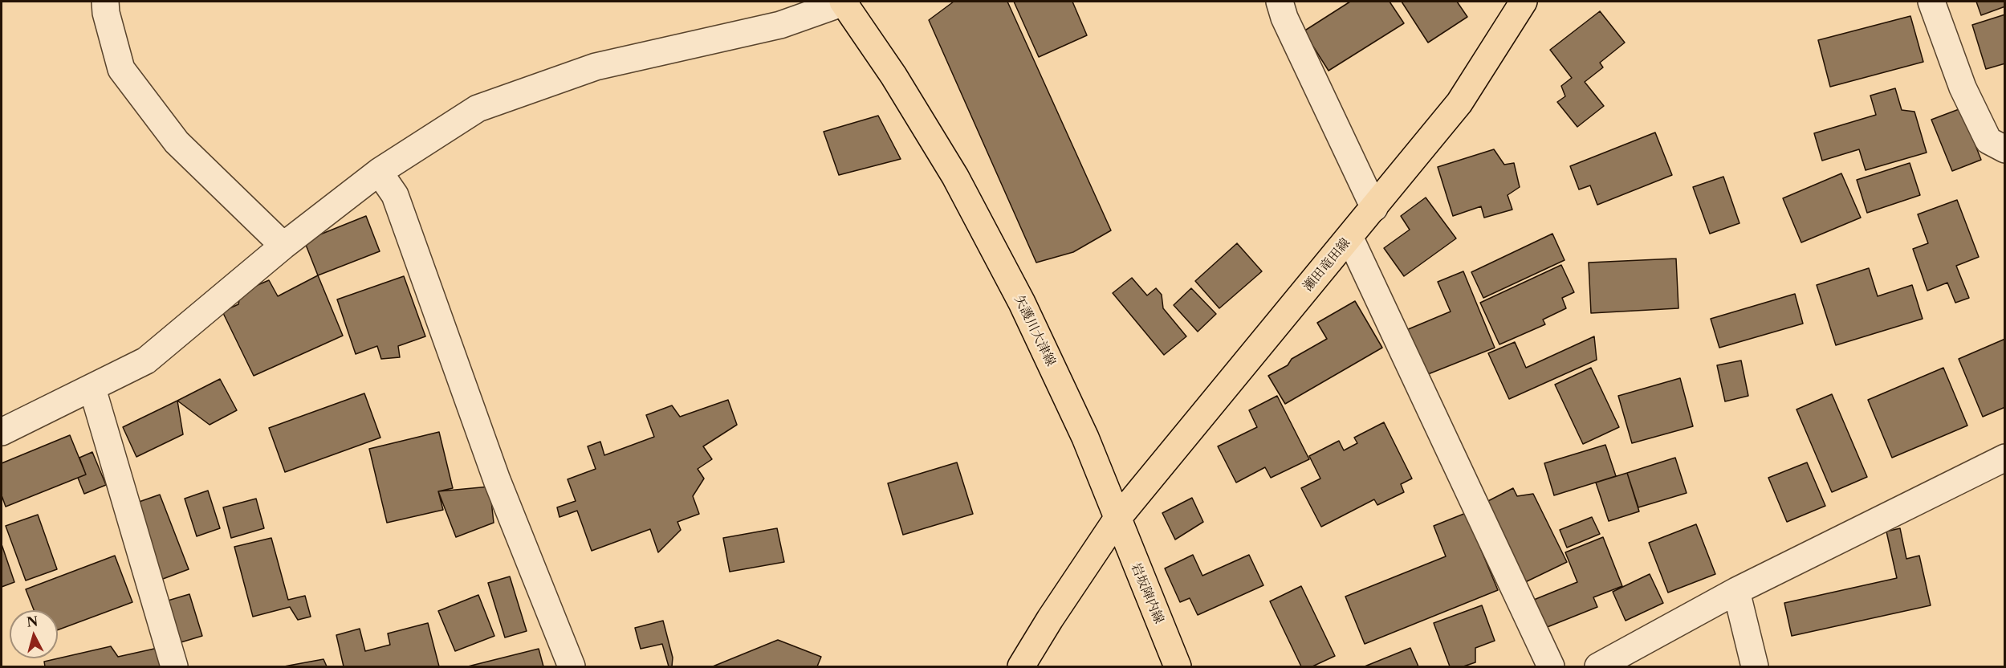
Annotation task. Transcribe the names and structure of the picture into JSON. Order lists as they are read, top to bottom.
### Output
{
  "streets": {
    "main road": ["瀬田竜田線", "矢護川大津線", "岩坂陣内線"]
  },
  "crossings": [
    ["瀬田竜田線", "矢護川大津線"],
    ["瀬田竜田線", "岩坂陣内線"],
    ["矢護川大津線", "岩坂陣内線"]
  ],
  "north": "top"
}
